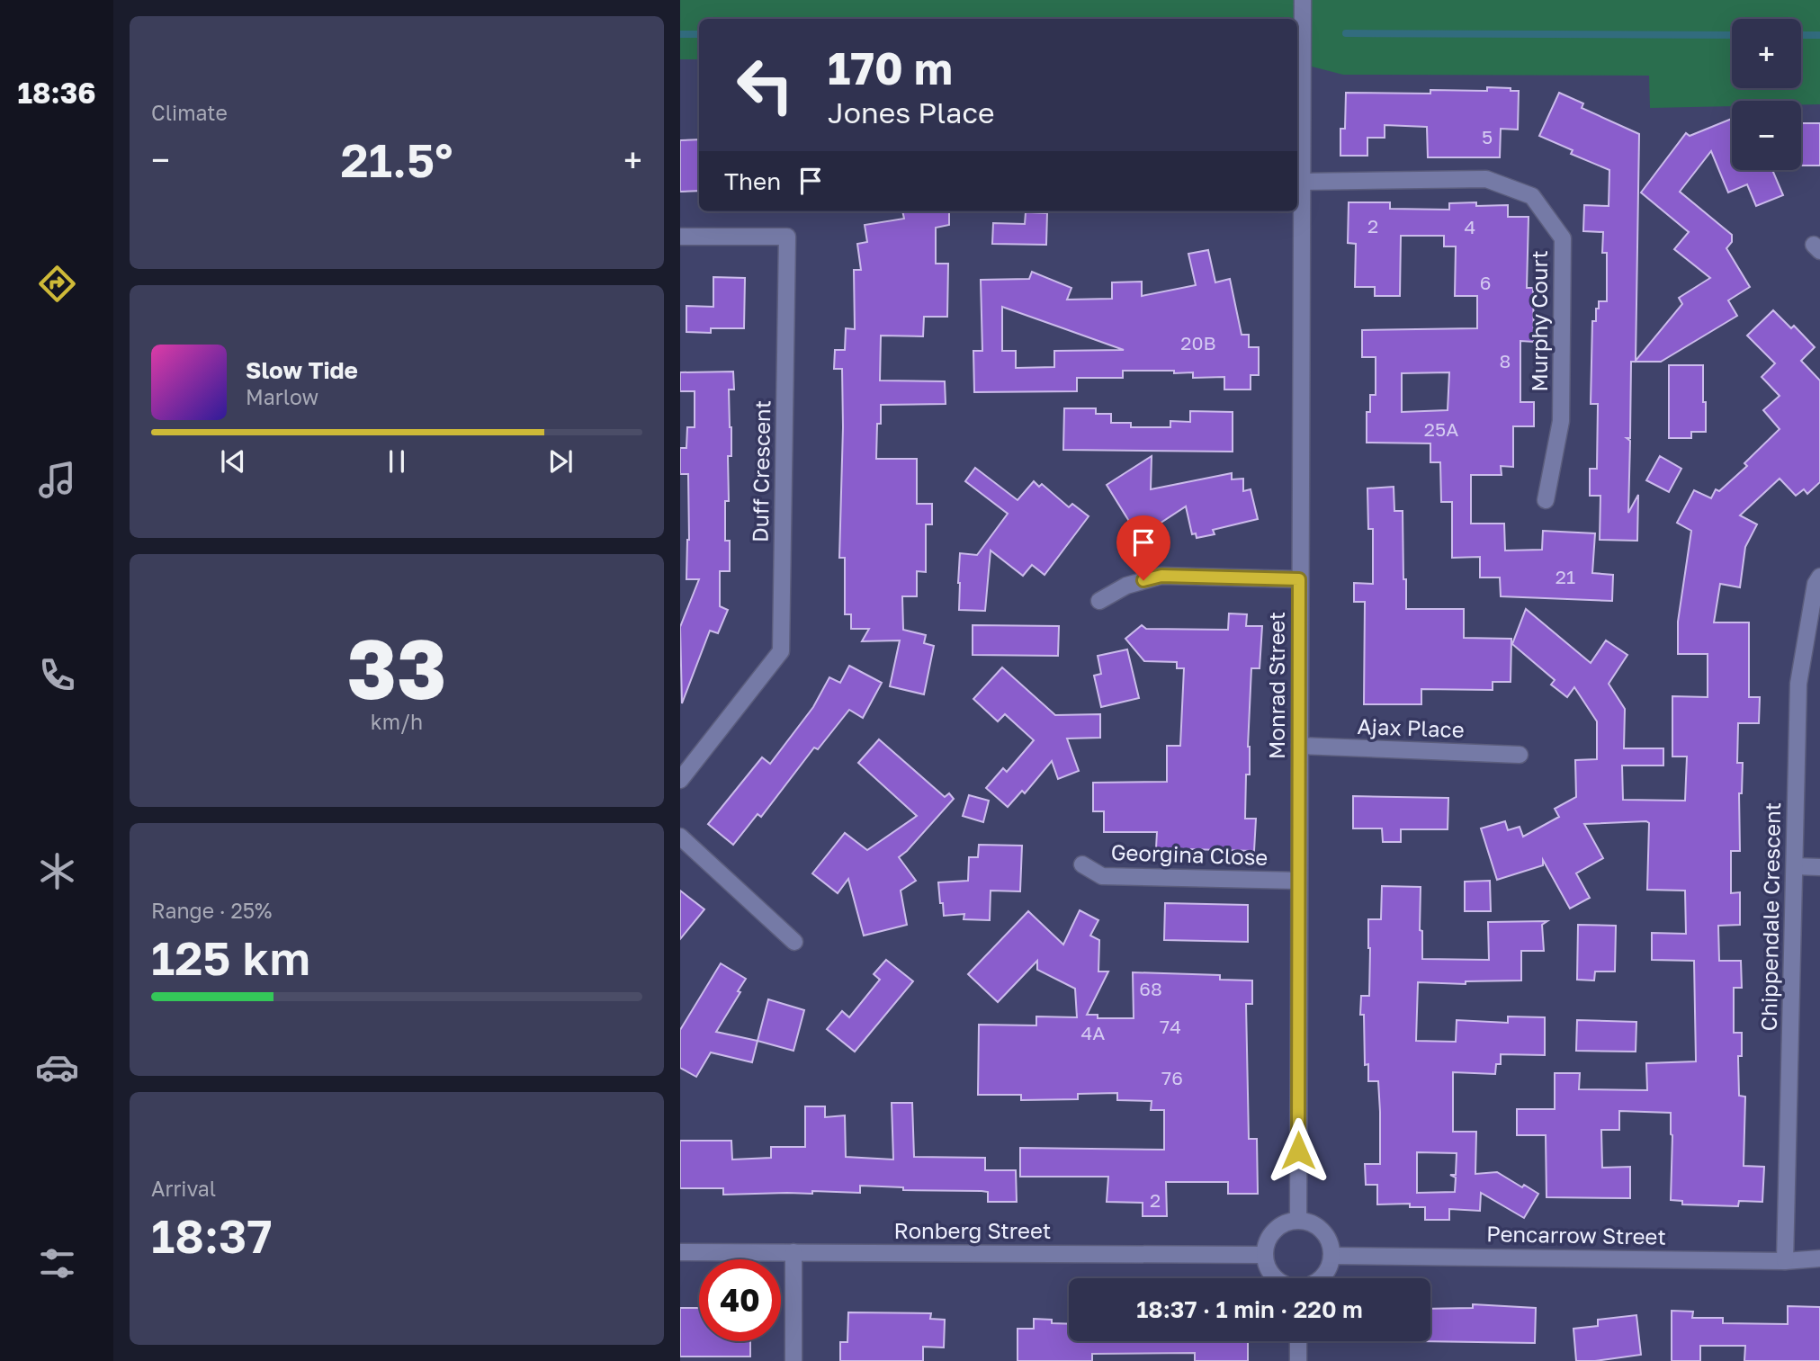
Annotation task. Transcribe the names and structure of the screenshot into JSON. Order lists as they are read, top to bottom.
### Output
{
  "streets": {
    "street": [
      "Murphy Court",
      "Duff Crescent",
      "Monrad Street",
      "Ajax Place",
      "Georgina Close",
      "Chippendale Crescent",
      "Ronberg Street",
      "Pencarrow Street"
    ]
  },
  "crossings": [
    ["Murphy Court", "Monrad Street"],
    ["Monrad Street", "Ajax Place"],
    ["Monrad Street", "Georgina Close"],
    ["Chippendale Crescent", "Pencarrow Street"]
  ],
  "house_numbers": [
    "5",
    "2",
    "4",
    "6",
    "20B",
    "8",
    "25A",
    "21",
    "68",
    "74",
    "4A",
    "76",
    "2"
  ],
  "page": {
    "tabs": "18:36",
    "tile": [
      "Climate",
      ["33", "km/h"],
      ["Range · 25%", "125 km"],
      ["Arrival", "18:37"]
    ],
    "map_buttons": ["+", "−"],
    "turn": ["170 m", "Jones Place"],
    "heat": ["−", "21.5°", "+"],
    "then": "Then",
    "song": ["Slow Tide", "Marlow"],
    "limit": "40",
    "trip": "18:37 · 1 min · 220 m"
  }
}
